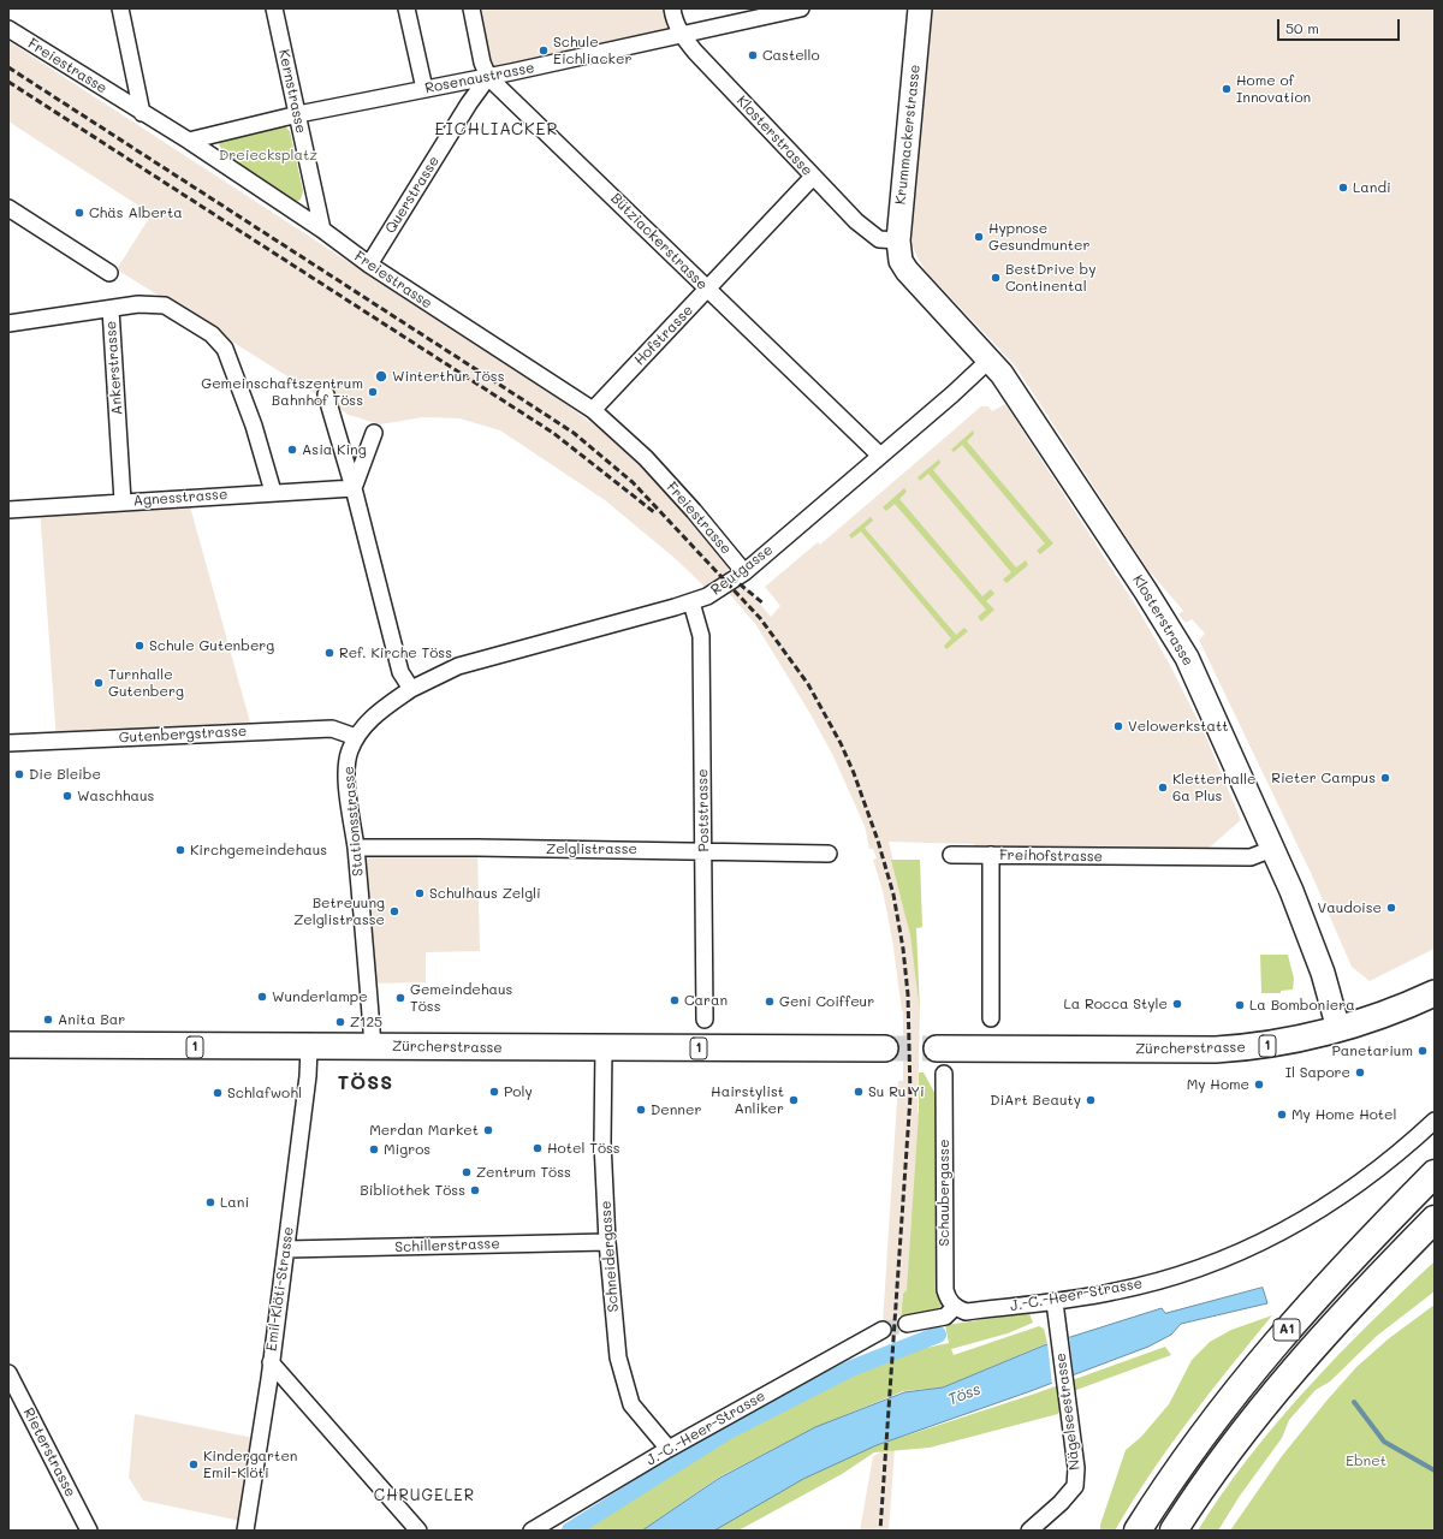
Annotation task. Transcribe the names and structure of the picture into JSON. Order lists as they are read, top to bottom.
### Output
{
  "streets": {
    "highway": ["A1"],
    "main road": ["1", "Zürcherstrasse"],
    "street": [
      "Freiestrasse",
      "Rosenaustrasse",
      "Kernstrasse",
      "Krummackerstrasse",
      "Klosterstrasse",
      "Querstrasse",
      "Bütziackerstrasse",
      "Hofstrasse",
      "Ankerstrasse",
      "Agnesstrasse",
      "Reutgasse",
      "Gutenbergstrasse",
      "Poststrasse",
      "Stationsstrasse",
      "Zelglistrasse",
      "Freihofstrasse",
      "Schaubergasse",
      "Schillerstrasse",
      "Schneidergasse",
      "Emil-Klöti-Strasse",
      "J.-C.-Heer-Strasse",
      "Nägelseestrasse",
      "Rieterstrasse"
    ]
  },
  "crossings": [
    ["Freiestrasse", "Rosenaustrasse"],
    ["Freiestrasse", "Kernstrasse"],
    ["Freiestrasse", "Querstrasse"],
    ["Freiestrasse", "Hofstrasse"],
    ["Freiestrasse", "Reutgasse"],
    ["Rosenaustrasse", "Kernstrasse"],
    ["Rosenaustrasse", "Klosterstrasse"],
    ["Rosenaustrasse", "Querstrasse"],
    ["Rosenaustrasse", "Bütziackerstrasse"],
    ["Krummackerstrasse", "Klosterstrasse"],
    ["Klosterstrasse", "Hofstrasse"],
    ["Klosterstrasse", "Reutgasse"],
    ["Klosterstrasse", "Freihofstrasse"],
    ["Klosterstrasse", "Zürcherstrasse"],
    ["Querstrasse", "Bütziackerstrasse"],
    ["Bütziackerstrasse", "Hofstrasse"],
    ["Bütziackerstrasse", "Reutgasse"],
    ["Ankerstrasse", "Agnesstrasse"],
    ["Reutgasse", "Poststrasse"],
    ["Reutgasse", "Stationsstrasse"],
    ["Gutenbergstrasse", "Stationsstrasse"],
    ["Poststrasse", "Zelglistrasse"],
    ["Stationsstrasse", "Zelglistrasse"],
    ["Stationsstrasse", "Zürcherstrasse"],
    ["Zürcherstrasse", "Schneidergasse"],
    ["Zürcherstrasse", "Emil-Klöti-Strasse"],
    ["Schaubergasse", "J.-C.-Heer-Strasse"],
    ["Schillerstrasse", "Schneidergasse"],
    ["Schillerstrasse", "Emil-Klöti-Strasse"],
    ["Schneidergasse", "J.-C.-Heer-Strasse"],
    ["J.-C.-Heer-Strasse", "Nägelseestrasse"]
  ],
  "districts": ["EICHLIACKER", "TÖSS", "CHRUGELER"],
  "water": ["Töss"],
  "parks": ["Dreiecksplatz", "Ebnet"],
  "places": [
    "Schule Eichliacker",
    "Castello",
    "Home of Innovation",
    "Landi",
    "Chäs Alberta",
    "Hypnose Gesundmunter",
    "BestDrive by Continental",
    "Winterthur Töss",
    "Gemeinschaftszentrum Bahnhof Töss",
    "Asia King",
    "Schule Gutenberg",
    "Ref. Kirche Töss",
    "Turnhalle Gutenberg",
    "Velowerkstatt",
    "Die Bleibe",
    "Rieter Campus",
    "Kletterhalle 6a Plus",
    "Waschhaus",
    "Kirchgemeindehaus",
    "Schulhaus Zelgli",
    "Vaudoise",
    "Betreuung Zelglistrasse",
    "Wunderlampe",
    "Gemeindehaus Töss",
    "Caran",
    "Geni Coiffeur",
    "La Rocca Style",
    "La Bomboniera",
    "Anita Bar",
    "Z125",
    "Panetarium",
    "Il Sapore",
    "My Home",
    "Poly",
    "Su Ru Yi",
    "Schlafwohl",
    "Hairstylist Anliker",
    "DiArt Beauty",
    "Denner",
    "My Home Hotel",
    "Merdan Market",
    "Hotel Töss",
    "Migros",
    "Zentrum Töss",
    "Bibliothek Töss",
    "Lani",
    "Kindergarten Emil-Klöti"
  ],
  "scale_bar": "50 m"
}
